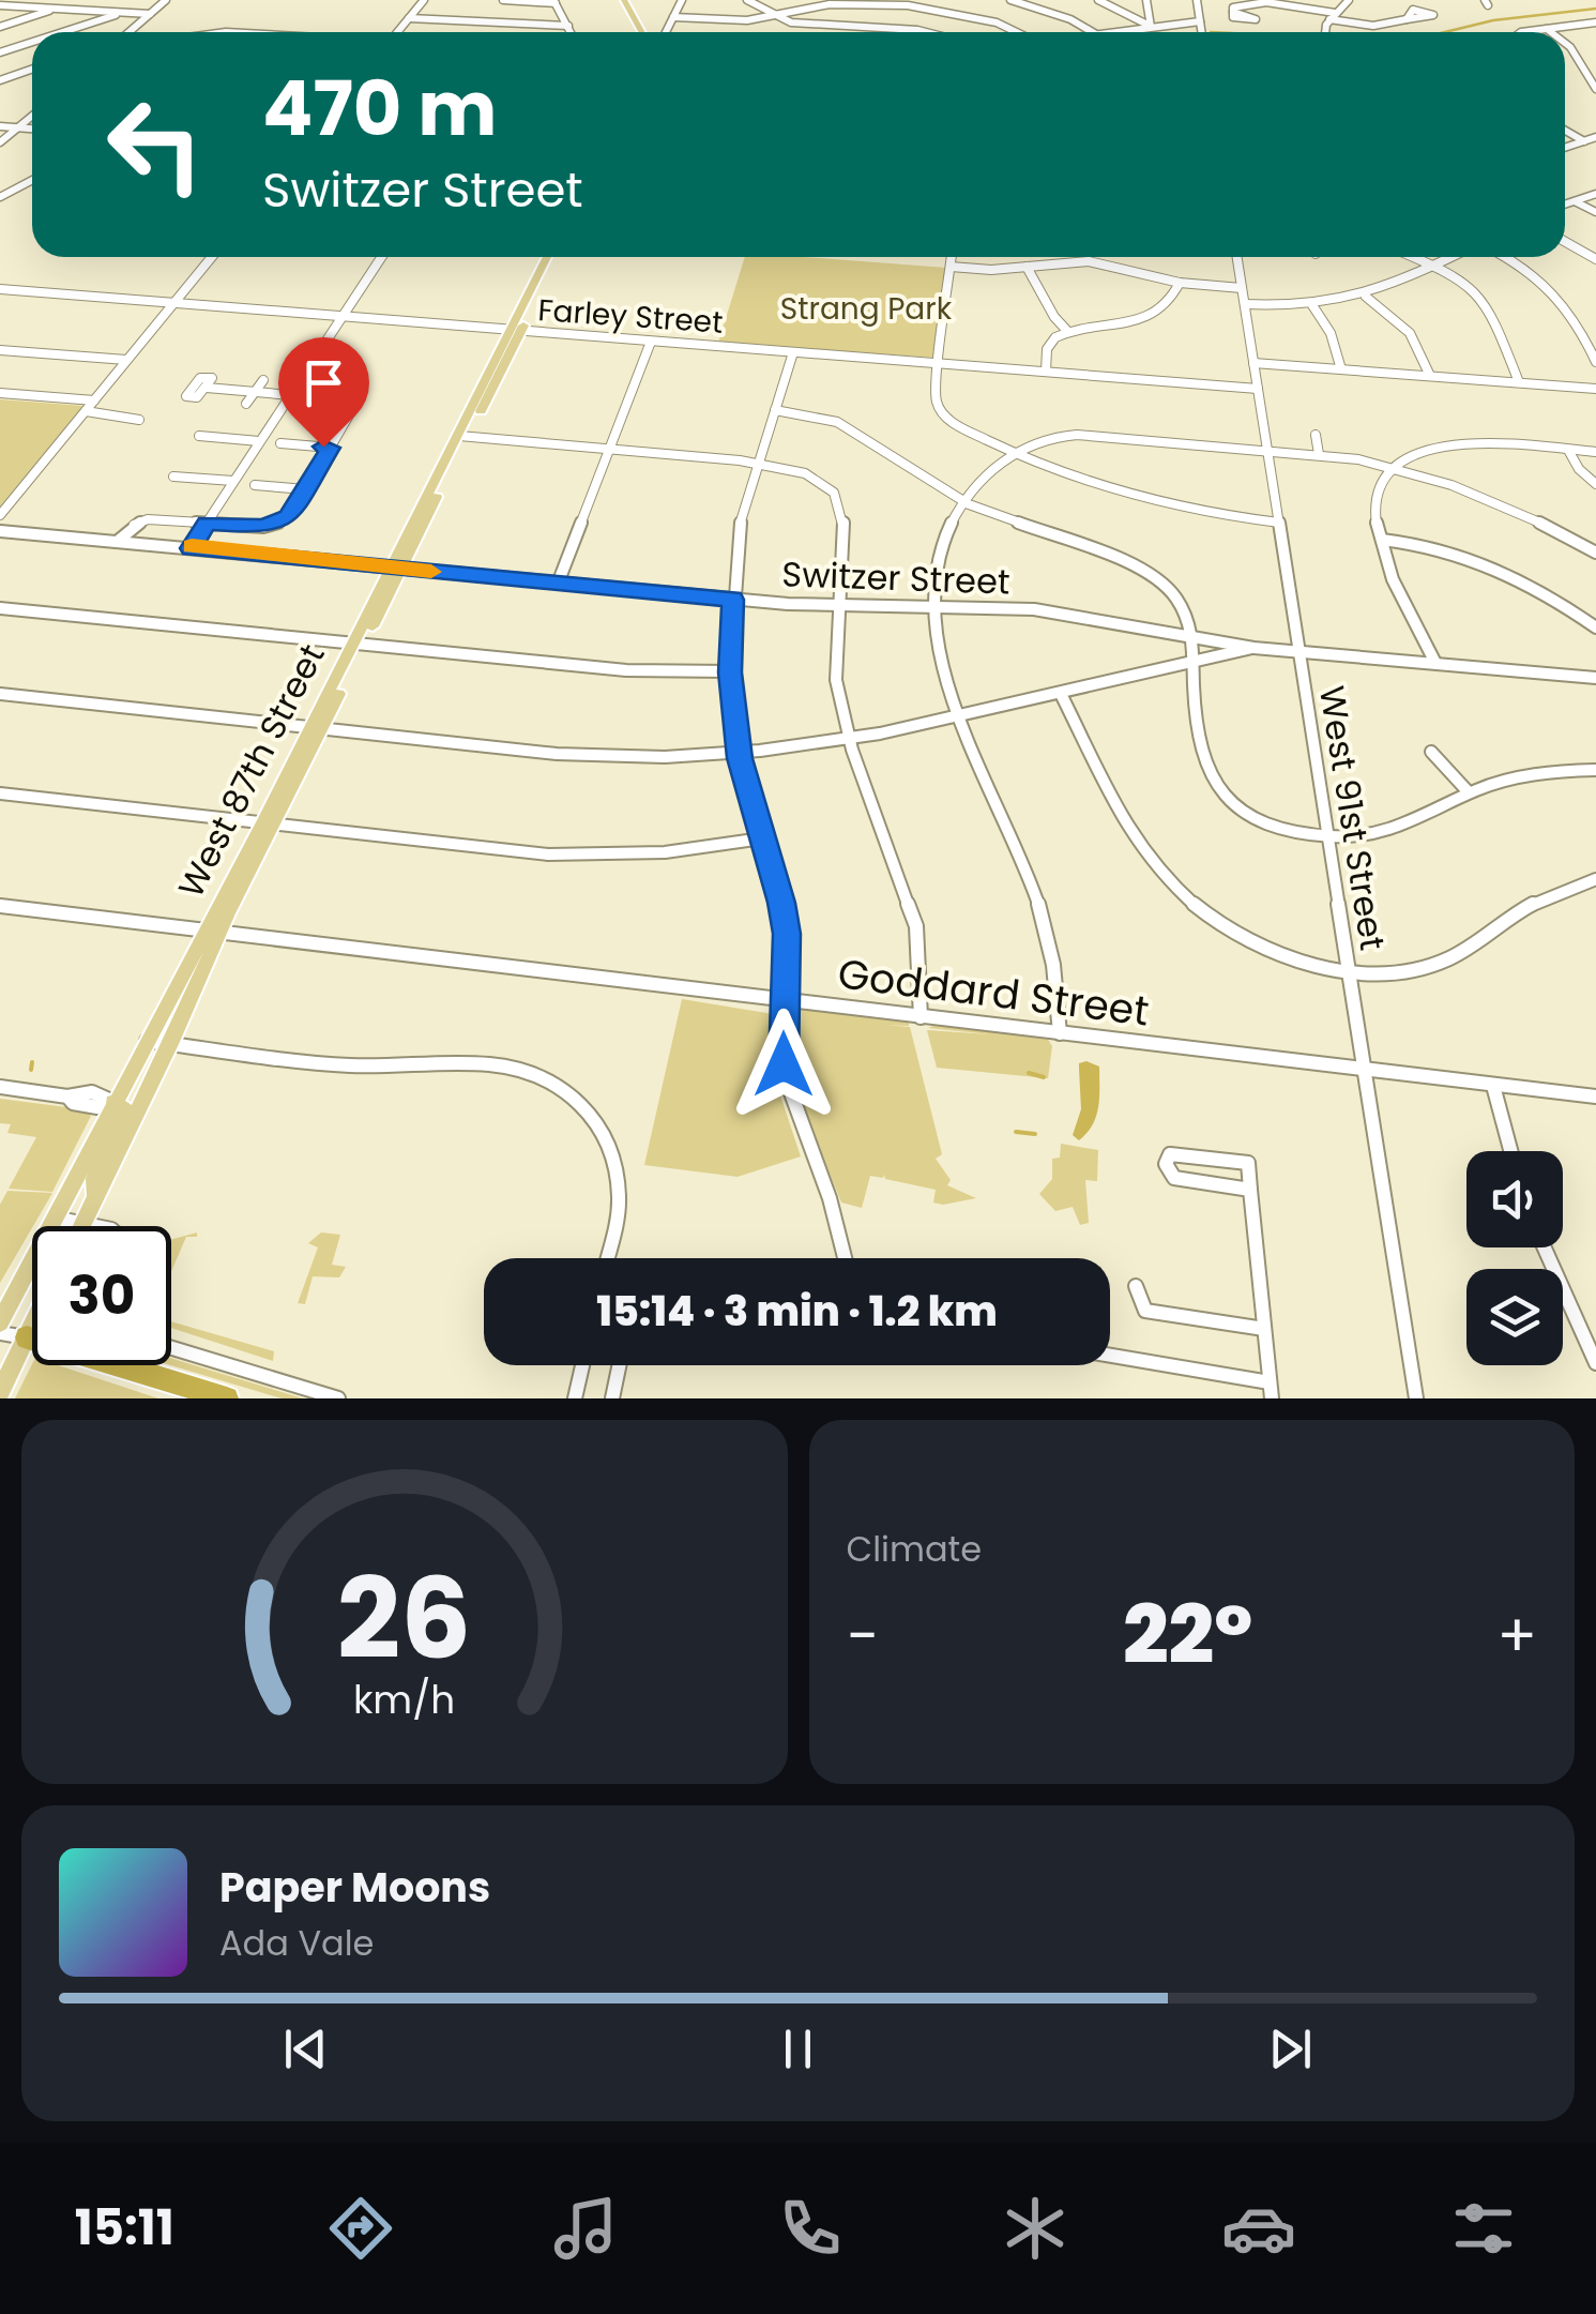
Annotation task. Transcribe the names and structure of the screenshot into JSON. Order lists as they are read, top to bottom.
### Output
{
  "streets": {
    "main road": ["West 87th Street"],
    "street": [
      "Farley Street",
      "Switzer Street",
      "West 91st Street",
      "Goddard Street"
    ]
  },
  "crossings": [
    ["Farley Street", "West 87th Street"],
    ["Farley Street", "West 91st Street"],
    ["Switzer Street", "West 87th Street"],
    ["Switzer Street", "West 91st Street"],
    ["West 87th Street", "Goddard Street"],
    ["West 91st Street", "Goddard Street"]
  ],
  "parks": ["Strang Park"],
  "page": {
    "turn": ["470 m", "Switzer Street"],
    "limit": "30",
    "trip": "15:14 · 3 min · 1.2 km",
    "tile": "Climate",
    "heat": ["−", "22°", "+"],
    "song": ["Paper Moons", "Ada Vale"],
    "tabs": "15:11",
    "gauge": ["26", "km/h"]
  }
}
